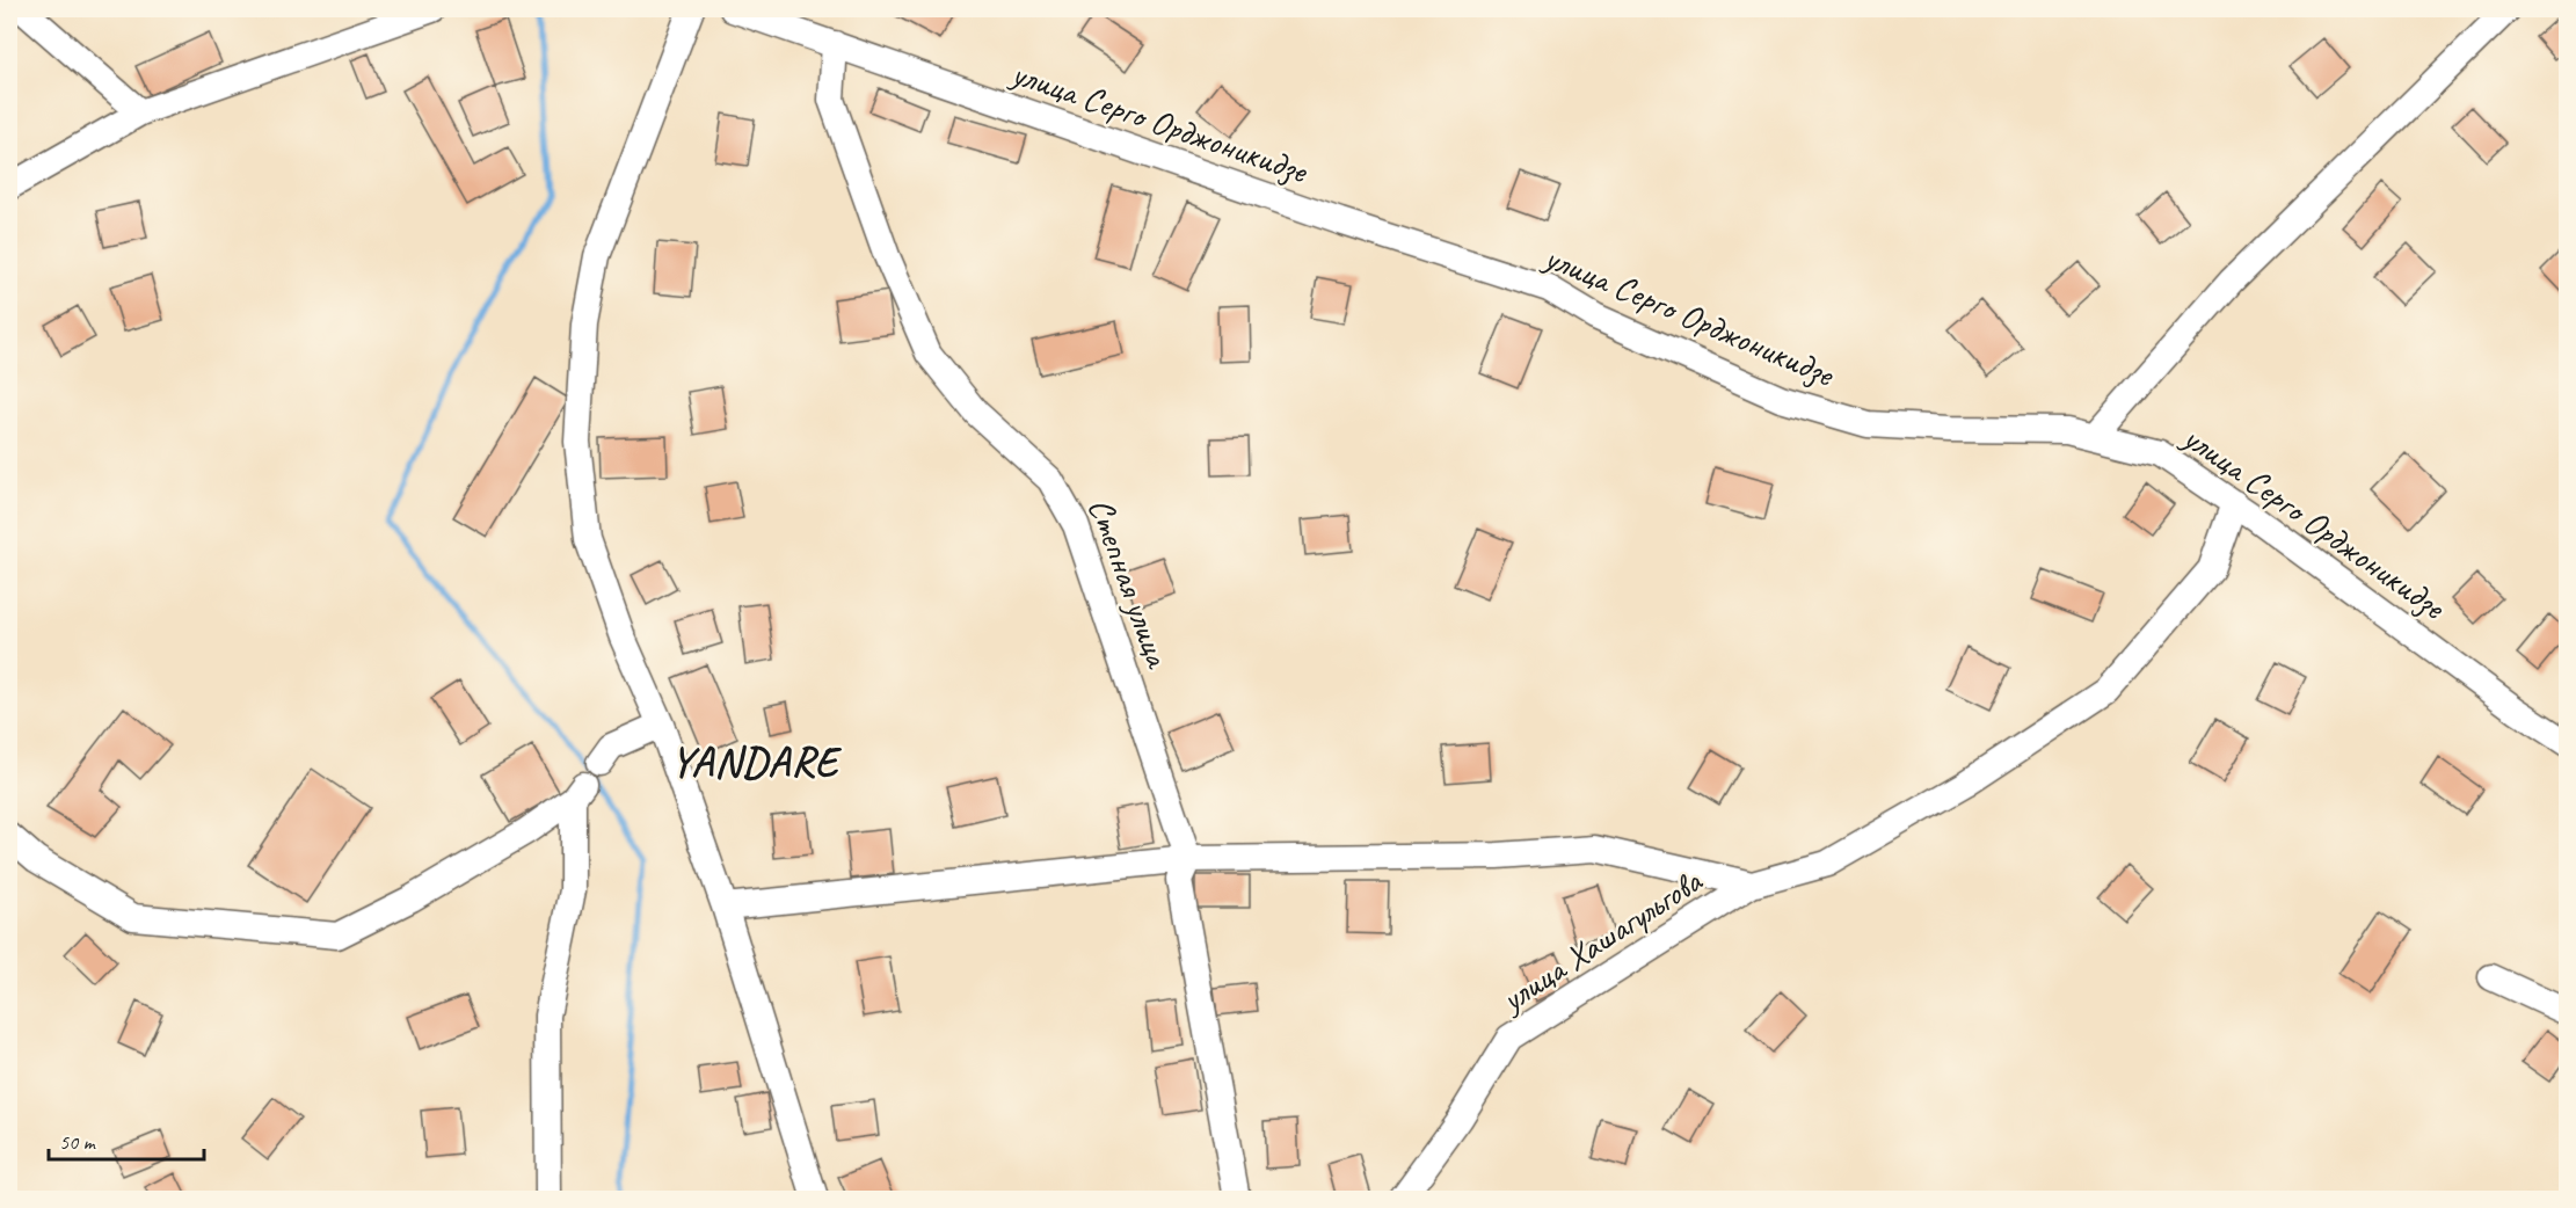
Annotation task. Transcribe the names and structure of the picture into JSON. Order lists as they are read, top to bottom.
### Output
{
  "streets": {
    "street": ["улица Серго Орджоникидзе", "Степная улица", "улица Хашагульгова"]
  },
  "crossings": [
    ["улица Серго Орджоникидзе", "Степная улица"]
  ],
  "districts": ["YANDARE"],
  "scale_bar": "50 m"
}
